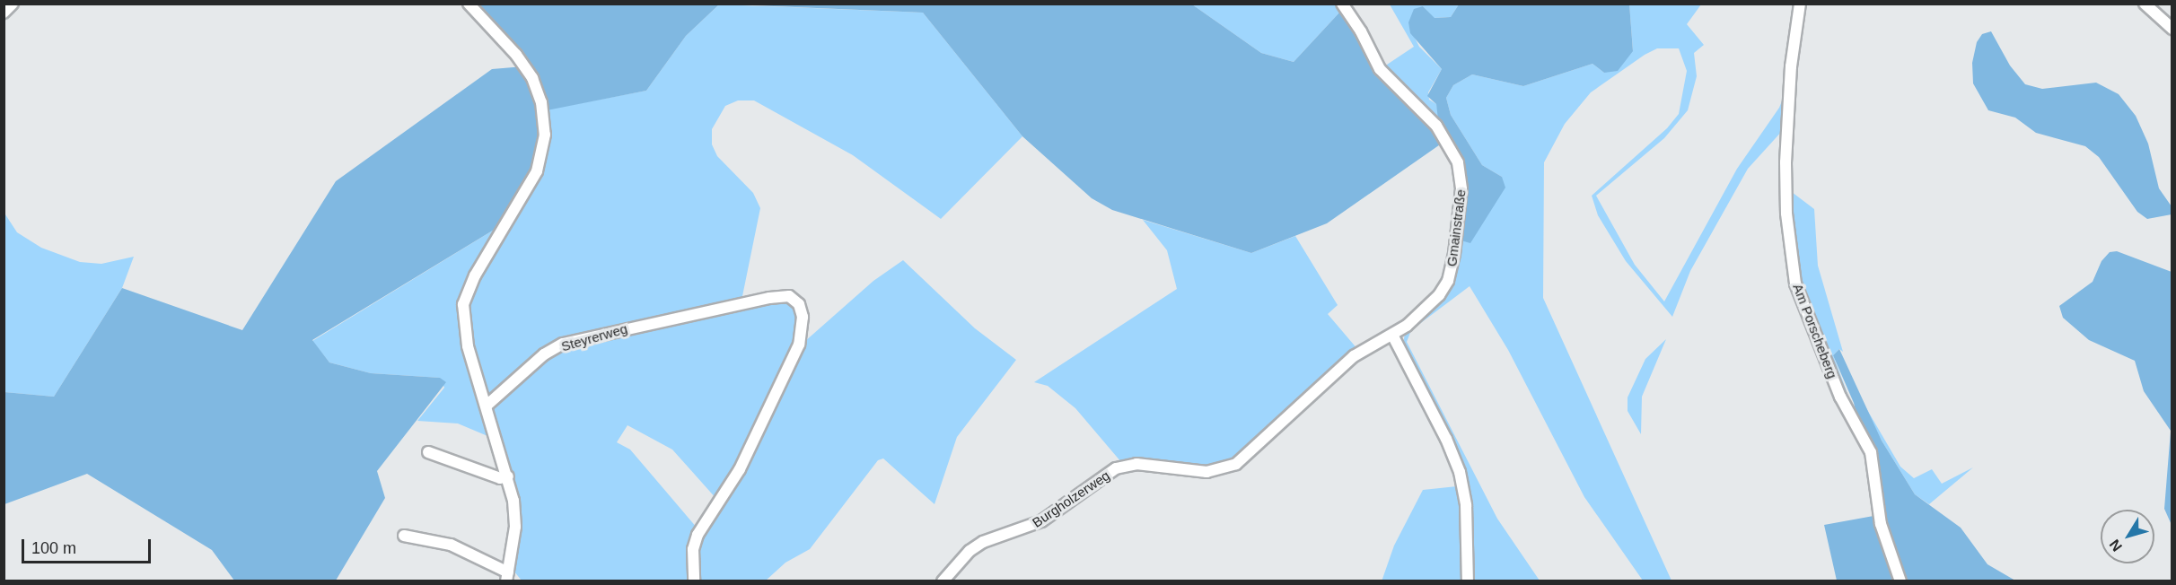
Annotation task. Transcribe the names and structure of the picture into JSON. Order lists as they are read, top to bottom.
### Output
{
  "streets": {
    "street": [
      "Gmainstraße",
      "Am Porscheberg",
      "Steyrerweg",
      "Burgholzerweg"
    ]
  },
  "crossings": [
    ["Gmainstraße", "Burgholzerweg"]
  ],
  "scale_bar": "100 m",
  "north": "bottom left"
}
